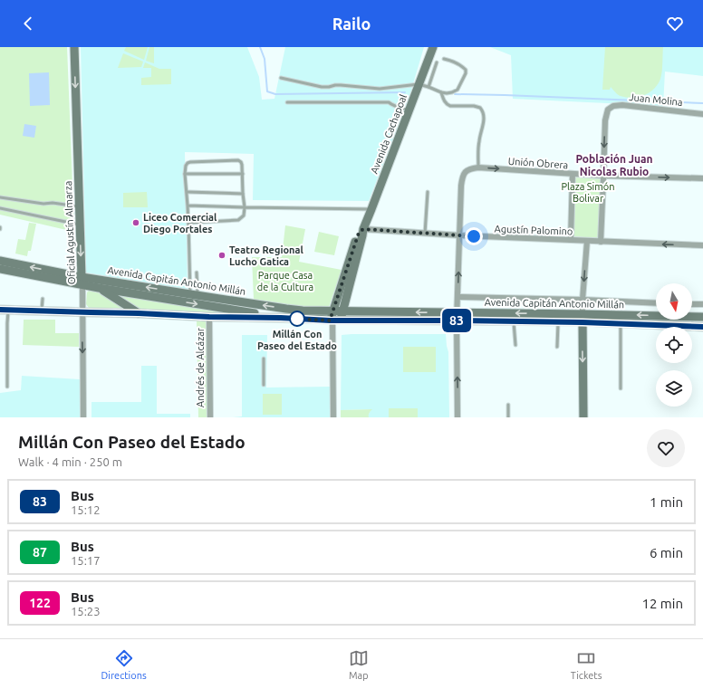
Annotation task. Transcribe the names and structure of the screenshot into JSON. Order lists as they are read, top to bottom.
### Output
{
  "streets": {
    "main road": ["Avenida Cachapoal", "Oficial Agustín Almarza", "Avenida Capitán Antonio Millán"],
    "street": [
      "Juan Molina",
      "Unión Obrera",
      "Agustín Palomino",
      "Andrés de Alcázar"
    ]
  },
  "crossings": [
    ["Juan Molina", "Unión Obrera"],
    ["Avenida Cachapoal", "Agustín Palomino"],
    ["Avenida Cachapoal", "Avenida Capitán Antonio Millán"],
    ["Unión Obrera", "Agustín Palomino"],
    ["Oficial Agustín Almarza", "Avenida Capitán Antonio Millán"],
    ["Avenida Capitán Antonio Millán", "Andrés de Alcázar"]
  ],
  "one_way": ["Unión Obrera", "Oficial Agustín Almarza"],
  "districts": ["Población Juan Nicolas Rubio"],
  "parks": ["Plaza Simón Bolivar", "Parque Casa de la Cultura"],
  "places": ["Liceo Comercial Diego Portales", "Teatro Regional Lucho Gatica", "Millán Con Paseo del Estado"],
  "lines": ["bus line 83"],
  "north": "bottom",
  "page": {
    "header": "Railo",
    "on_map": "83",
    "heading": ["Millán Con Paseo del Estado", "Walk · 4 min · 250 m"],
    "list": [
      {
        "mark": "83",
        "name": "Bus",
        "note": "15:12",
        "value": "1 min"
      },
      {
        "mark": "87",
        "name": "Bus",
        "note": "15:17",
        "value": "6 min"
      },
      {
        "mark": "122",
        "name": "Bus",
        "note": "15:23",
        "value": "12 min"
      }
    ],
    "tabs": ["Directions", "Map", "Tickets"]
  }
}
